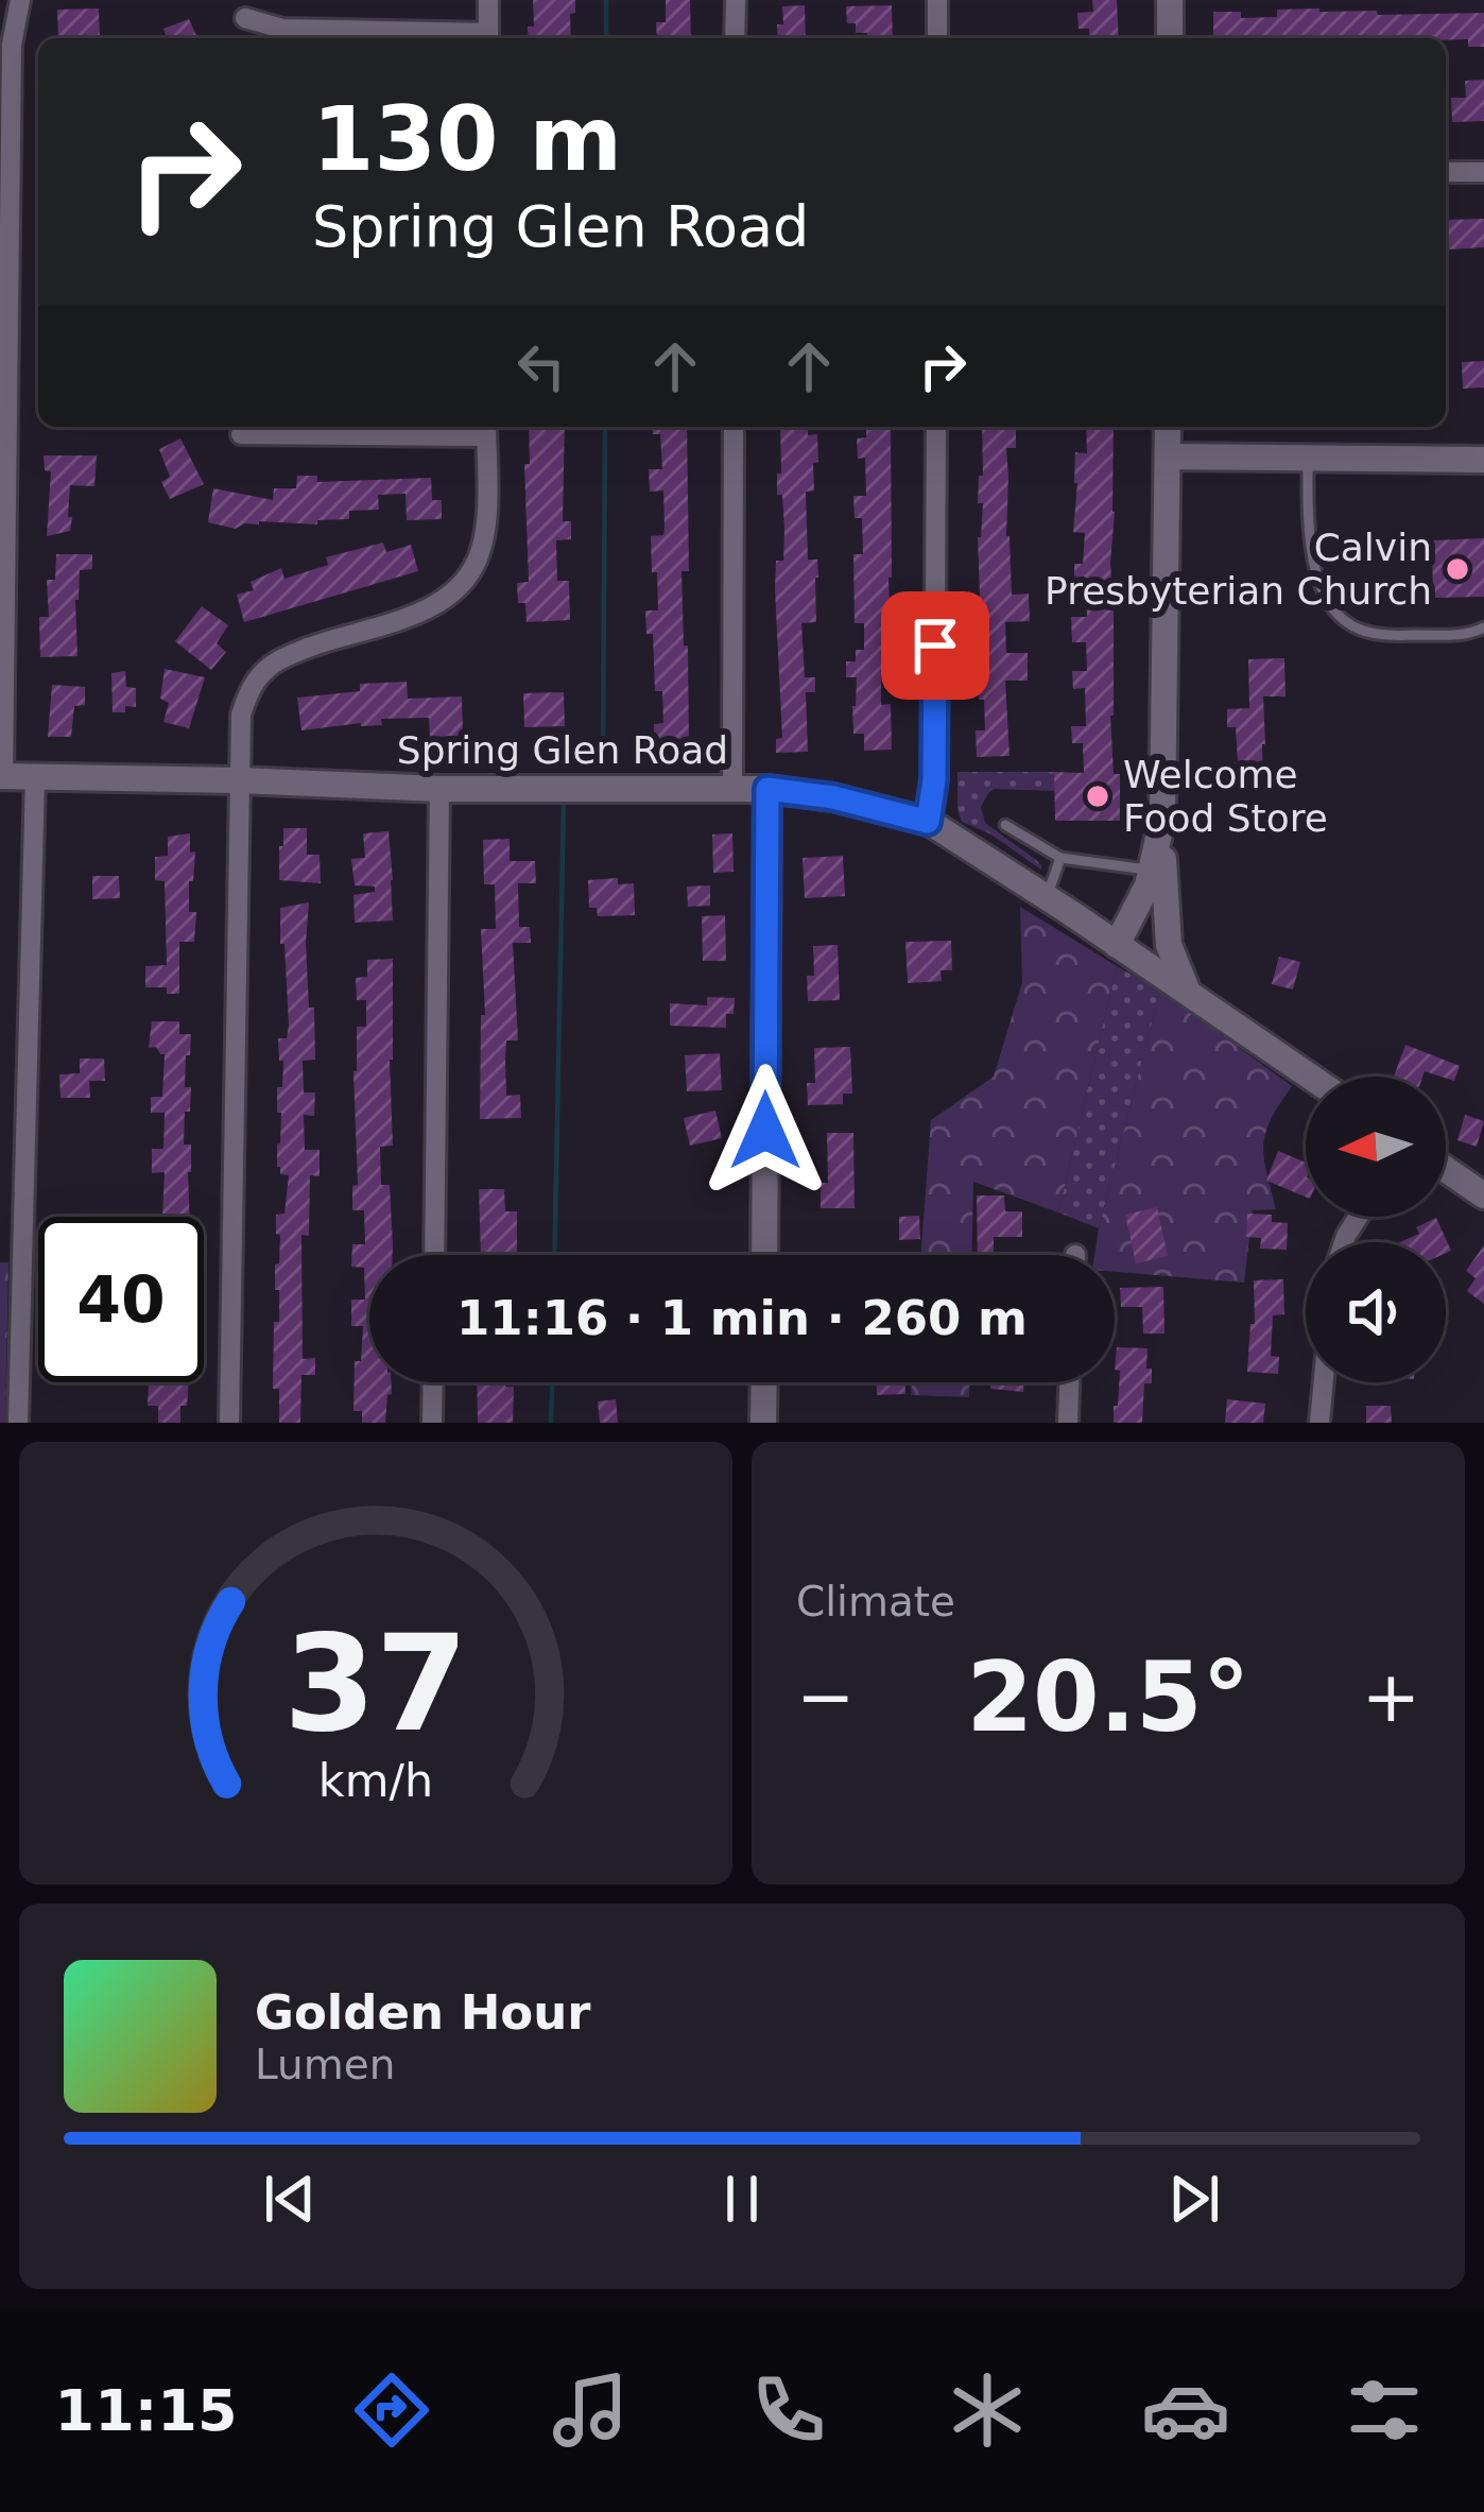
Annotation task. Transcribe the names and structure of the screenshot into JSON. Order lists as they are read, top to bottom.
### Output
{
  "streets": {
    "street": ["Spring Glen Road"]
  },
  "places": ["Calvin Presbyterian Church", "Welcome Food Store"],
  "north": "left",
  "page": {
    "turn": ["130 m", "Spring Glen Road"],
    "limit": "40",
    "trip": "11:16 · 1 min · 260 m",
    "tile": "Climate",
    "heat": ["−", "20.5°", "+"],
    "song": ["Golden Hour", "Lumen"],
    "tabs": "11:15",
    "gauge": ["37", "km/h"]
  }
}
